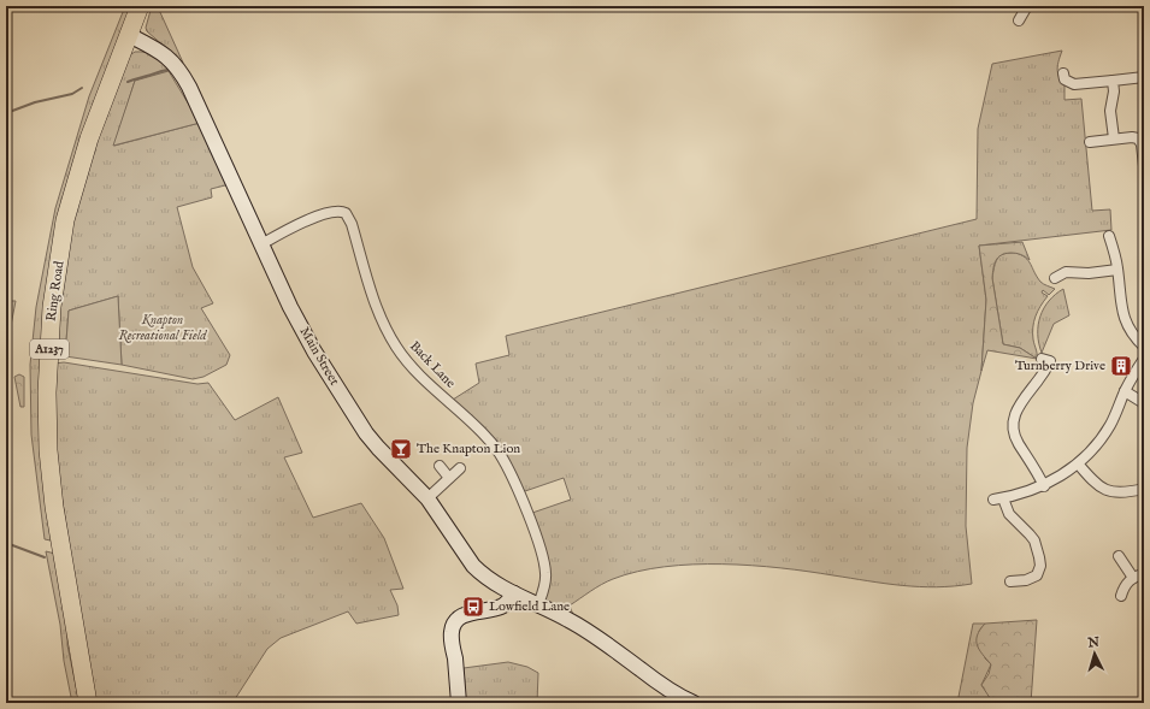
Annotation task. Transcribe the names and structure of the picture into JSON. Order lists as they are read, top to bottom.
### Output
{
  "streets": {
    "highway": ["Ring Road", "A1237"],
    "street": ["Main Street", "Back Lane"]
  },
  "crossings": [
    ["Ring Road", "Main Street"],
    ["Main Street", "Back Lane"]
  ],
  "parks": ["Knapton Recreational Field"],
  "places": {
    "building": ["Turnberry Drive"],
    "bar": ["The Knapton Lion"],
    "bus stop": ["Lowfield Lane"]
  },
  "north": "top"
}
